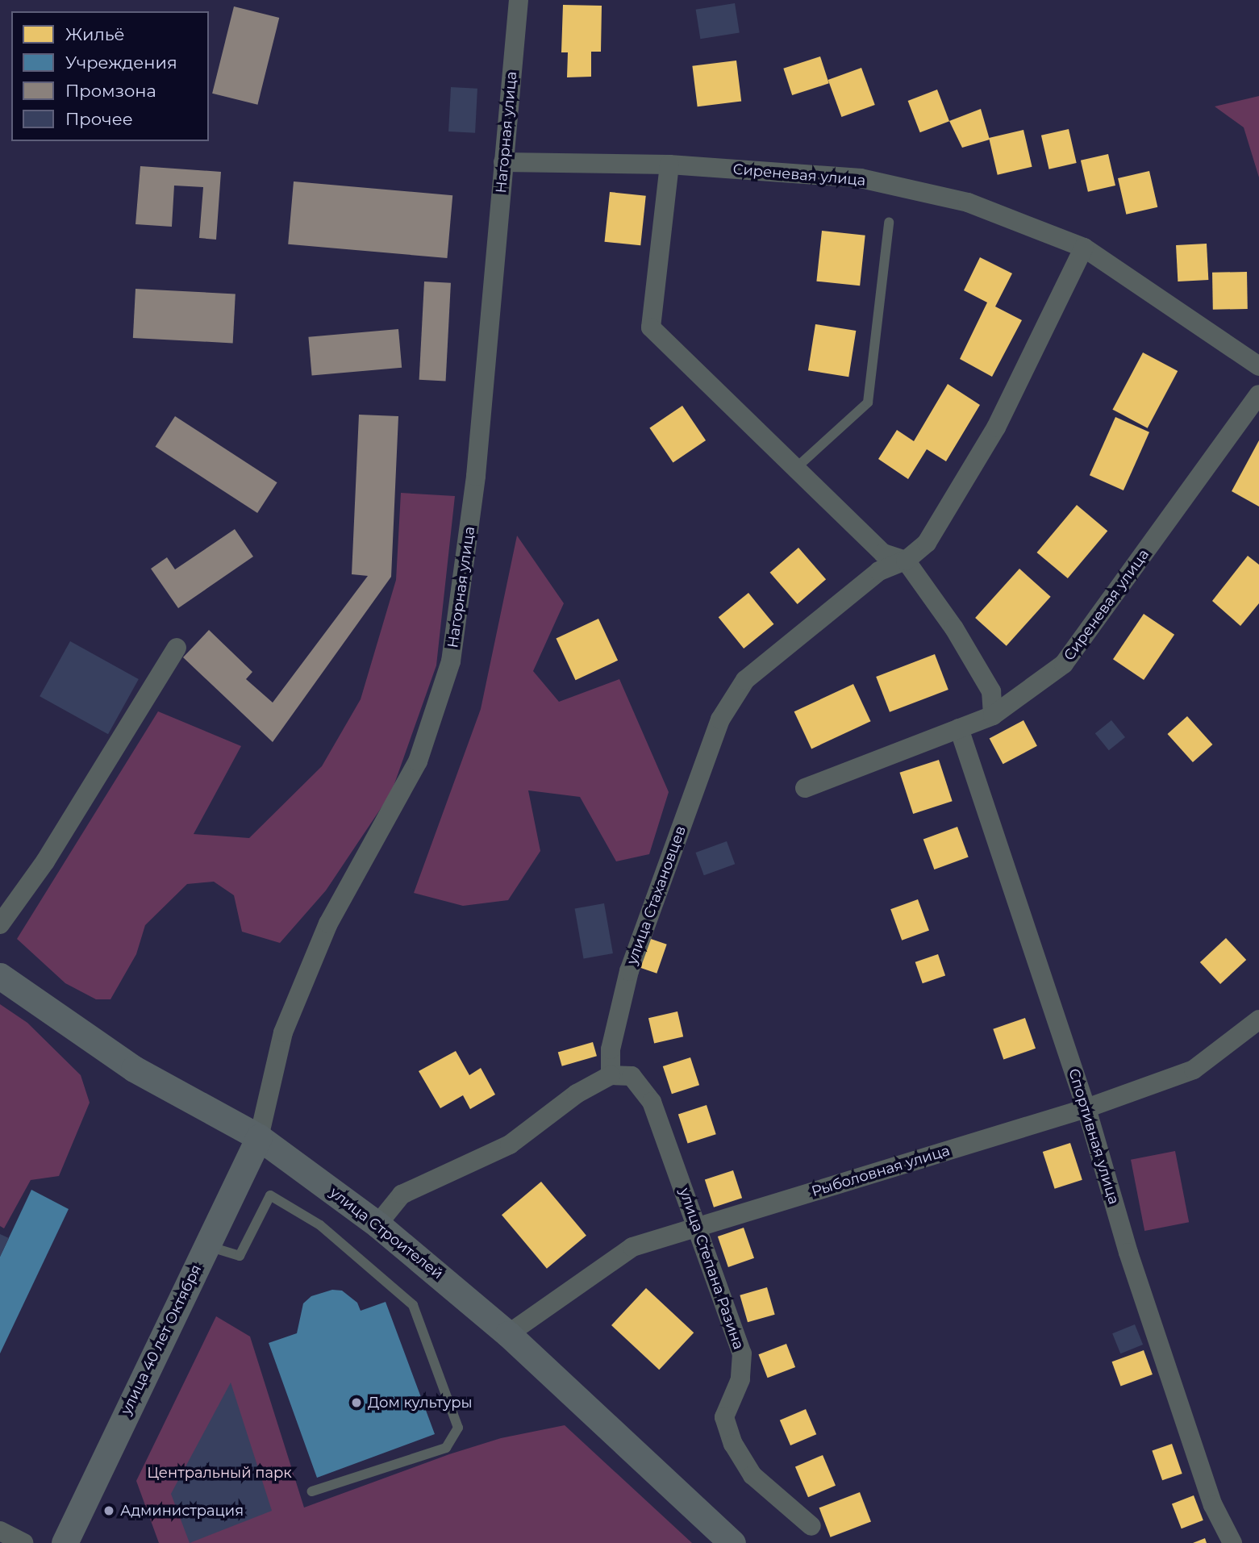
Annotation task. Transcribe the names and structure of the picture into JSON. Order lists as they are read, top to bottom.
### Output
{
  "streets": {
    "main road": ["улица Строителей", "улица 40 лет Октября"],
    "street": [
      "Нагорная улица",
      "Сиреневая улица",
      "улица Стахановцев",
      "Спортивная улица",
      "Рыболовная улица",
      "улица Степана Разина"
    ]
  },
  "crossings": [
    ["Нагорная улица", "Сиреневая улица"],
    ["Нагорная улица", "улица Строителей"],
    ["Нагорная улица", "улица 40 лет Октября"],
    ["Сиреневая улица", "Спортивная улица"],
    ["улица Стахановцев", "улица Степана Разина"],
    ["Спортивная улица", "Рыболовная улица"],
    ["Рыболовная улица", "улица Строителей"],
    ["Рыболовная улица", "улица Степана Разина"],
    ["улица Строителей", "улица 40 лет Октября"]
  ],
  "parks": ["Центральный парк"],
  "places": ["Дом культуры", "Администрация"],
  "legend": [
    "Жильё",
    "Учреждения",
    "Промзона",
    "Прочее"
  ]
}
